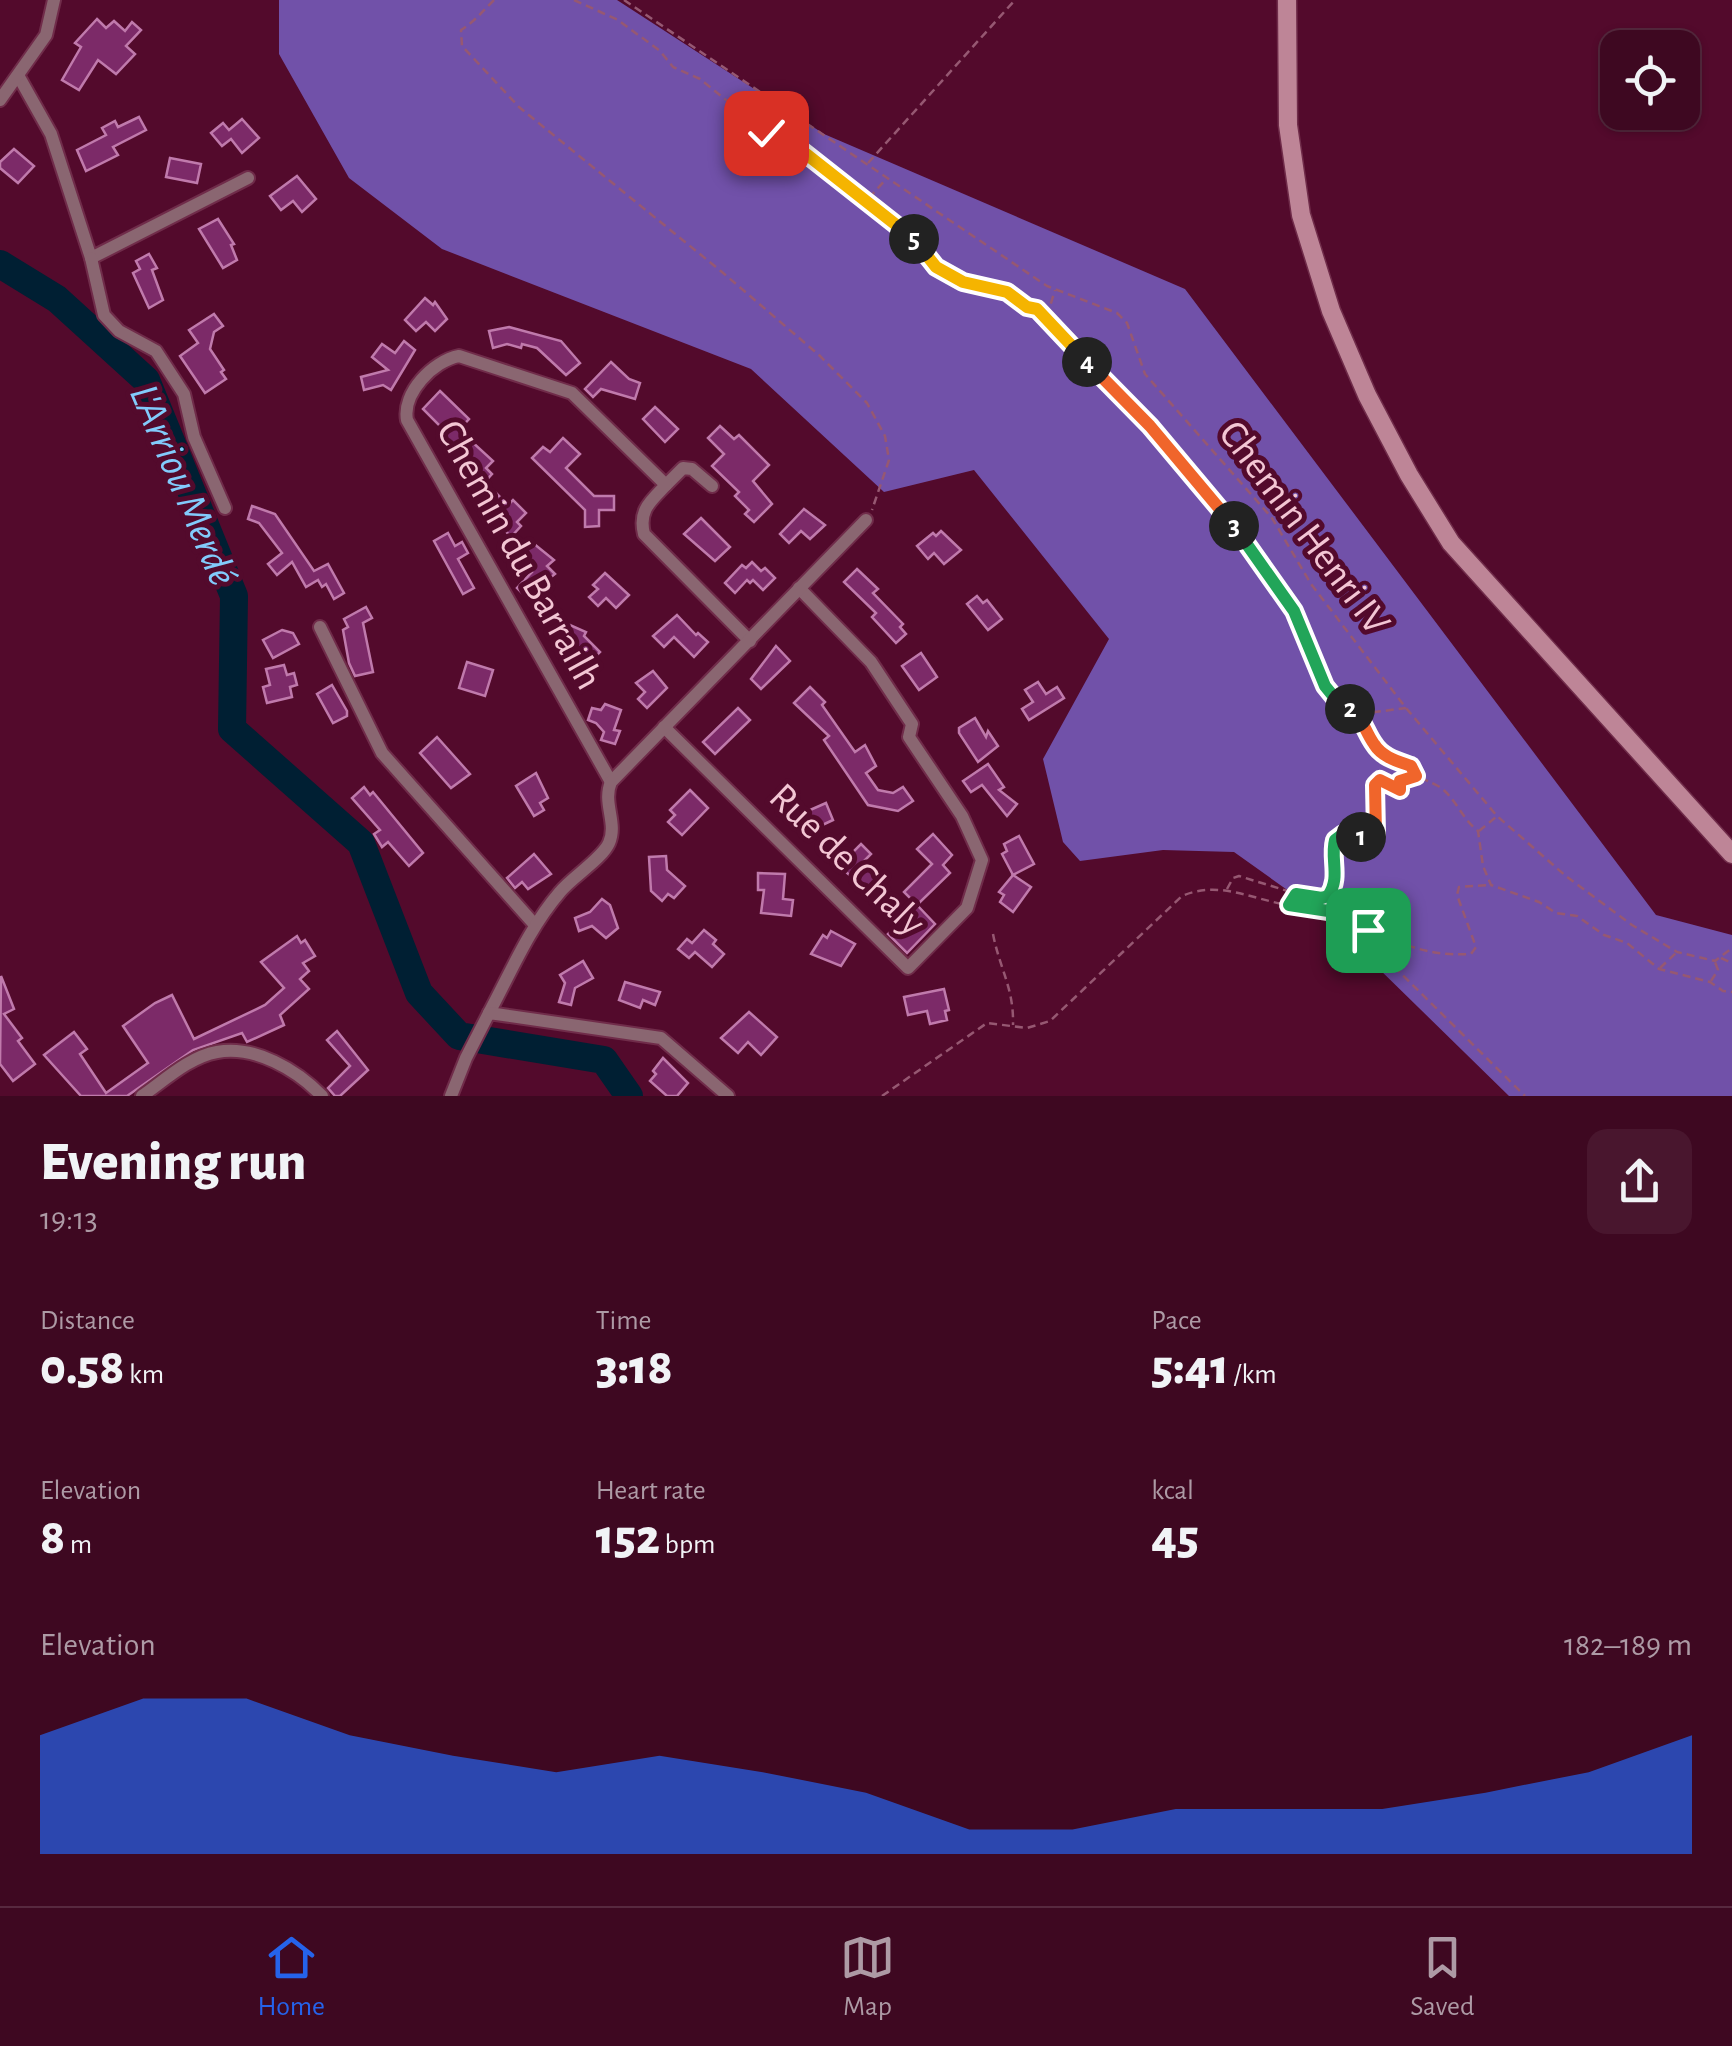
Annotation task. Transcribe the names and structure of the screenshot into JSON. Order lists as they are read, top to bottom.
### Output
{
  "streets": {
    "street": ["Chemin du Barrailh", "Rue de Chaly"],
    "path": ["Chemin Henri IV"]
  },
  "water": ["L'Arriou Merdé"],
  "page": {
    "pins": [
      "5",
      "4",
      "3",
      "2",
      "1"
    ],
    "heading": ["Evening run", "19:13"],
    "stats": [
      ["Distance", "0.58 km"],
      ["Time", "3:18"],
      ["Pace", "5:41 /km"],
      ["Elevation", "8 m"],
      ["Heart rate", "152 bpm"],
      ["kcal", "45"]
    ],
    "chart": ["Elevation", "182–189 m"],
    "tabs": ["Home", "Map", "Saved"]
  }
}
